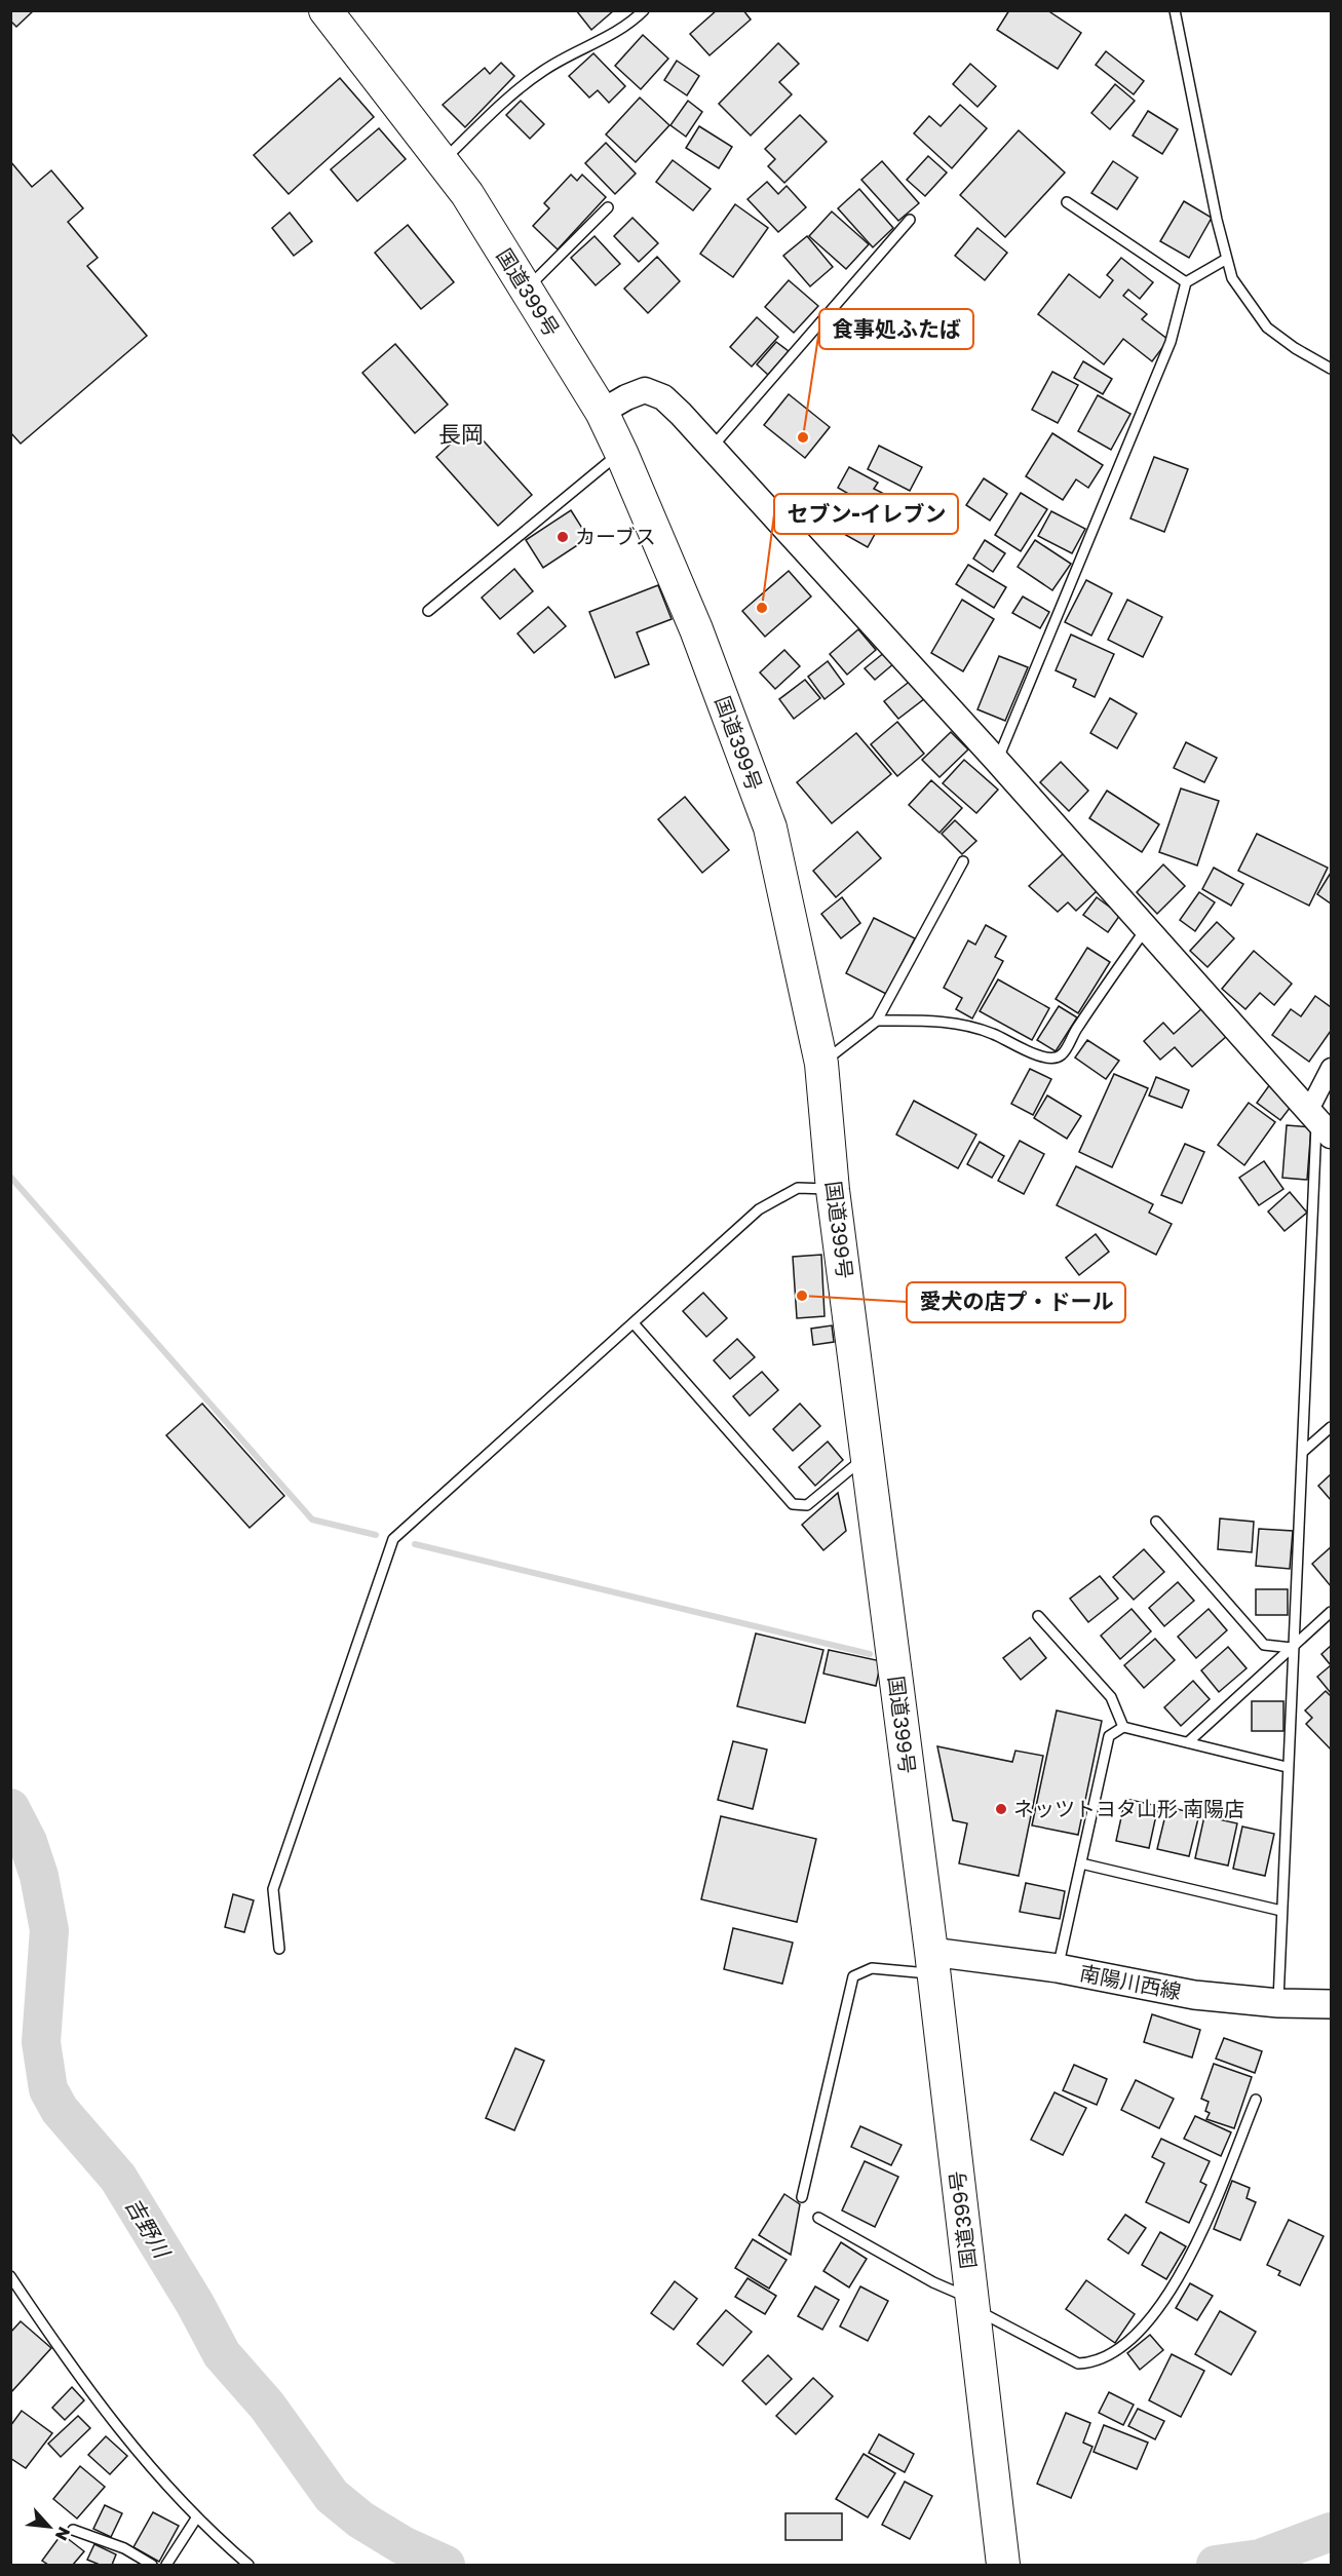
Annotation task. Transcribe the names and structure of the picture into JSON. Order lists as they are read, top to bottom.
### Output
{
  "streets": {
    "highway": ["国道399号"],
    "main road": ["南陽川西線"]
  },
  "crossings": [
    ["国道399号", "南陽川西線"]
  ],
  "districts": ["長岡"],
  "water": ["吉野川"],
  "places": [
    "食事処ふたば",
    "カーブス",
    "セブン-イレブン",
    "愛犬の店プ・ドール",
    "ネッツトヨタ山形 南陽店"
  ],
  "north": "bottom right"
}
